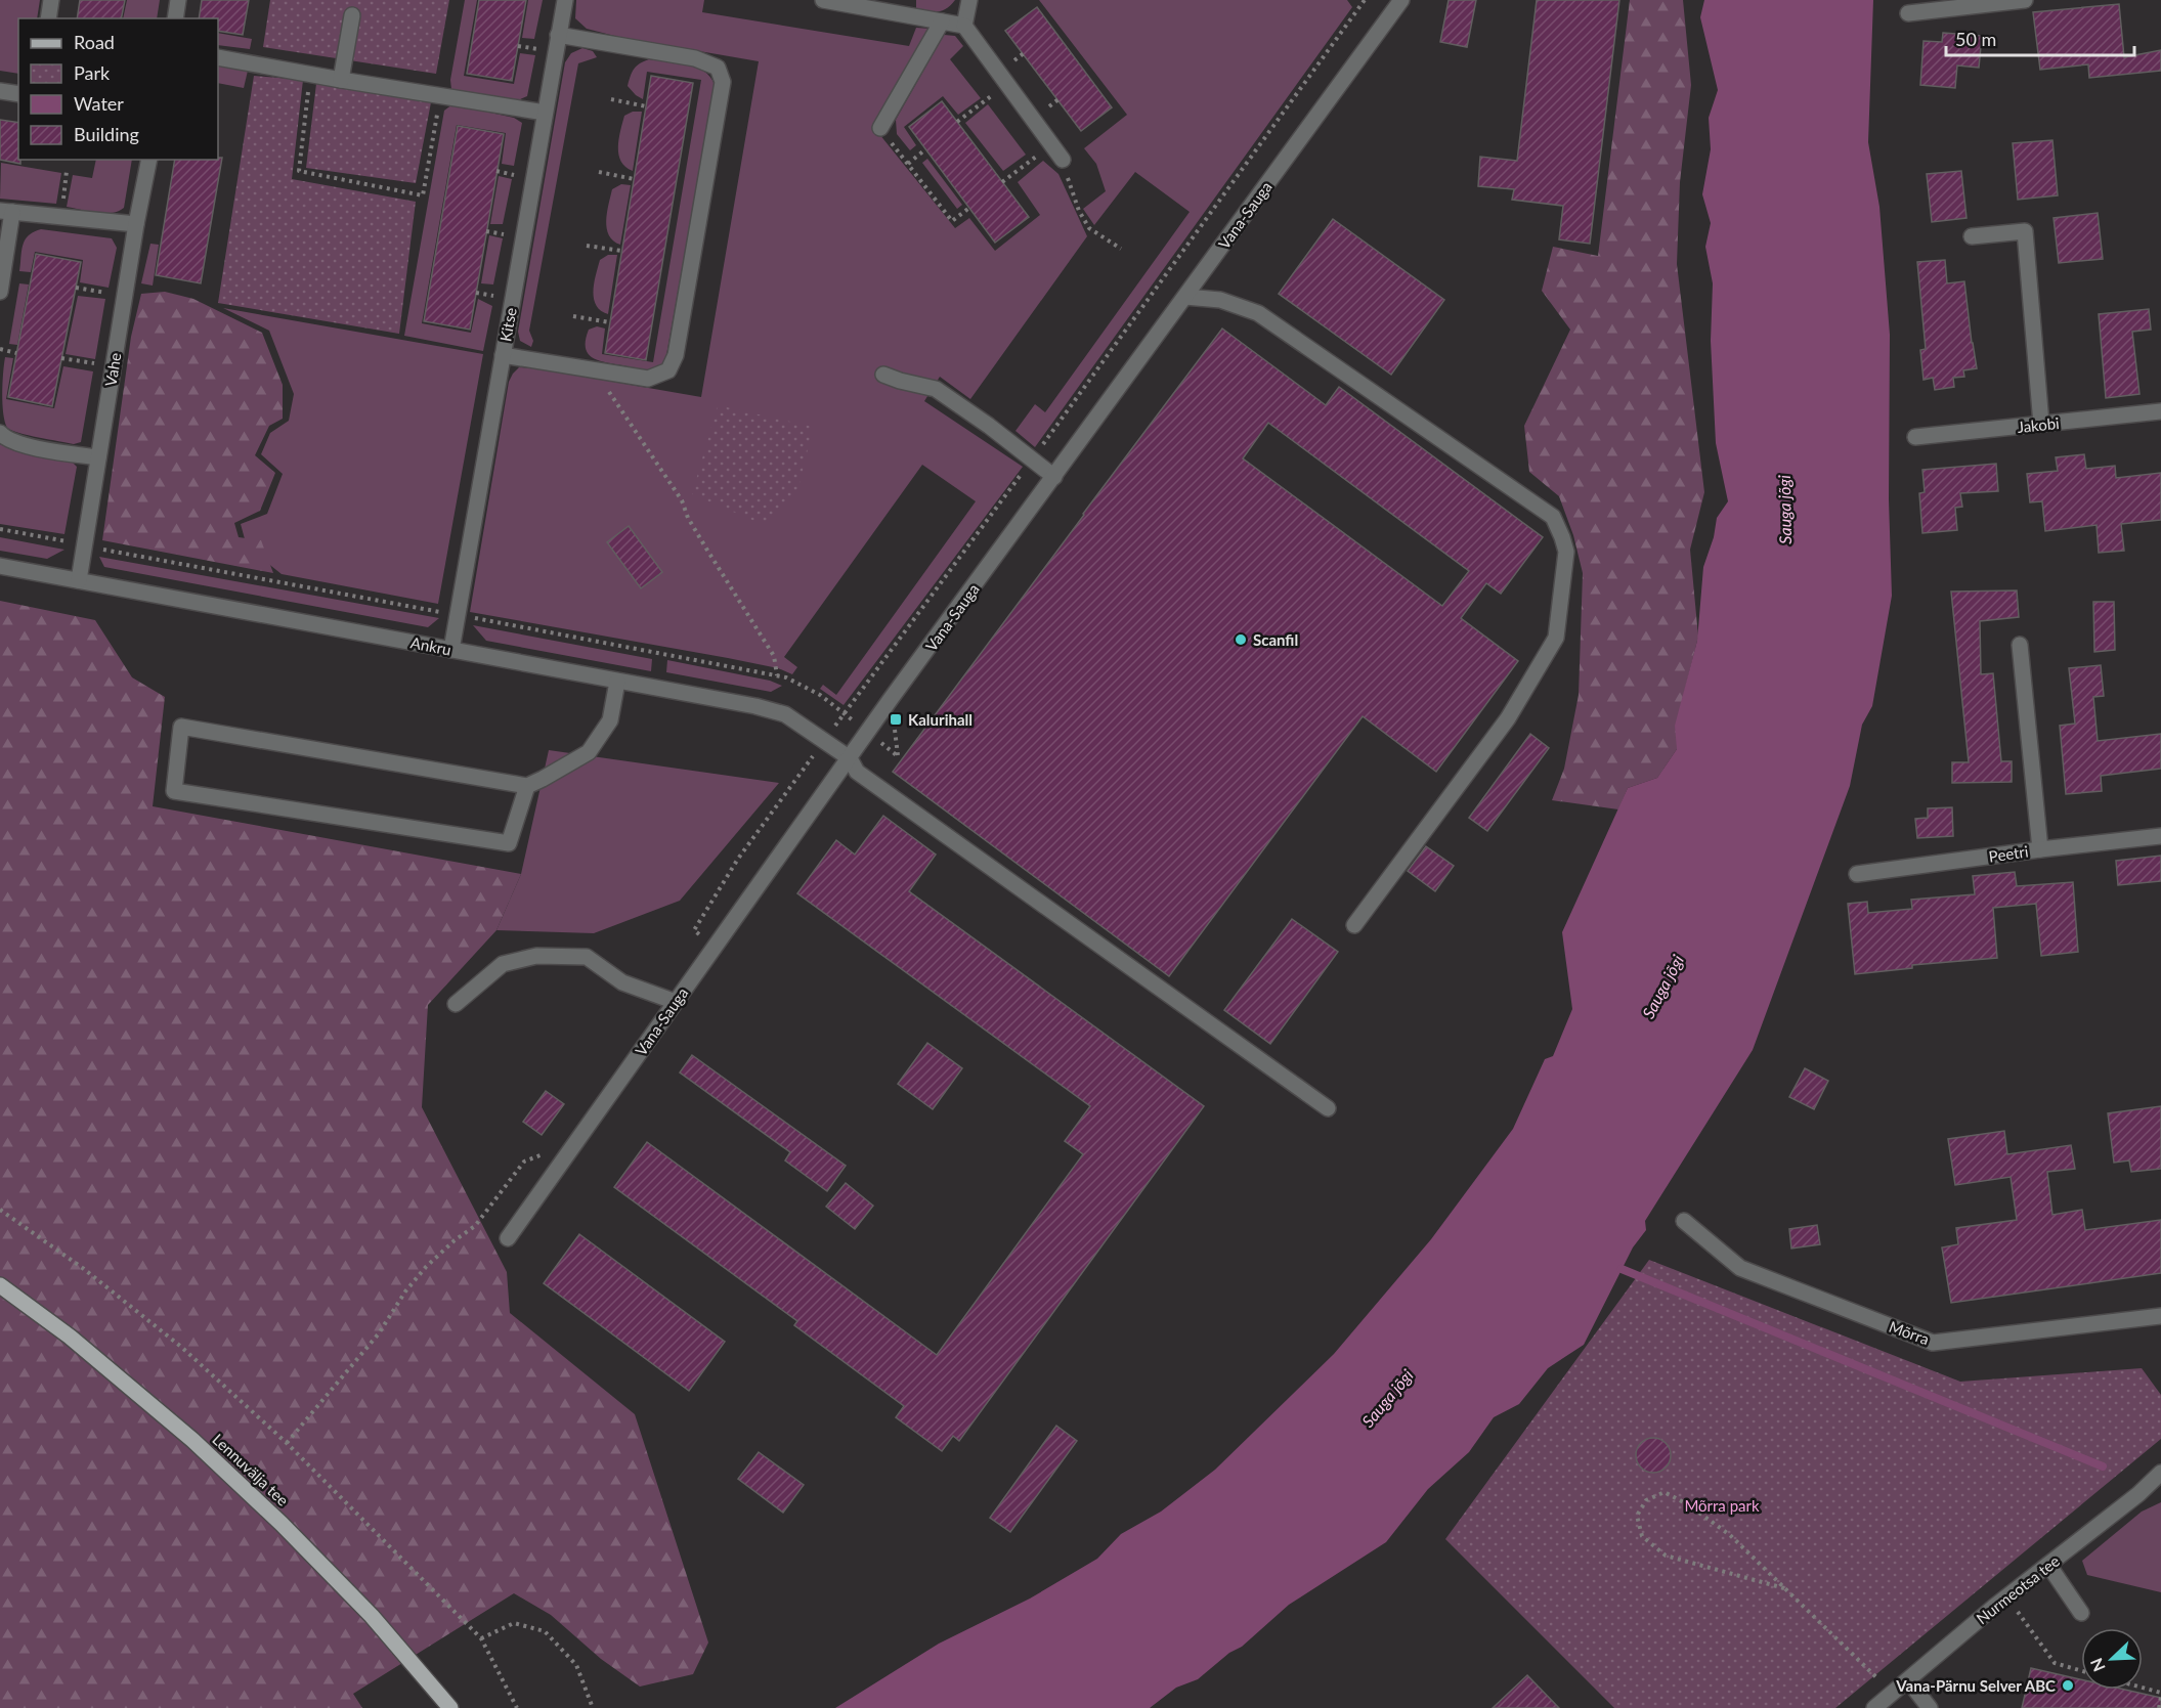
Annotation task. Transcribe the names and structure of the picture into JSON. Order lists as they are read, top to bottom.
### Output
{
  "streets": {
    "main road": ["Lennuvälja tee"],
    "street": [
      "Vana-Sauga",
      "Kitse",
      "Vahe",
      "Jakobi",
      "Ankru",
      "Peetri",
      "Mõrra",
      "Nurmeotsa tee"
    ]
  },
  "crossings": [
    ["Vana-Sauga", "Ankru"],
    ["Kitse", "Ankru"],
    ["Vahe", "Ankru"]
  ],
  "water": ["Sauga jõgi"],
  "parks": ["Mõrra park"],
  "places": {
    "other": ["Scanfil", "Vana-Pärnu Selver ABC"],
    "transit": ["Kalurihall"]
  },
  "legend": [
    "Road",
    "Park",
    "Water",
    "Building"
  ],
  "scale_bar": "50 m",
  "north": "bottom left"
}
